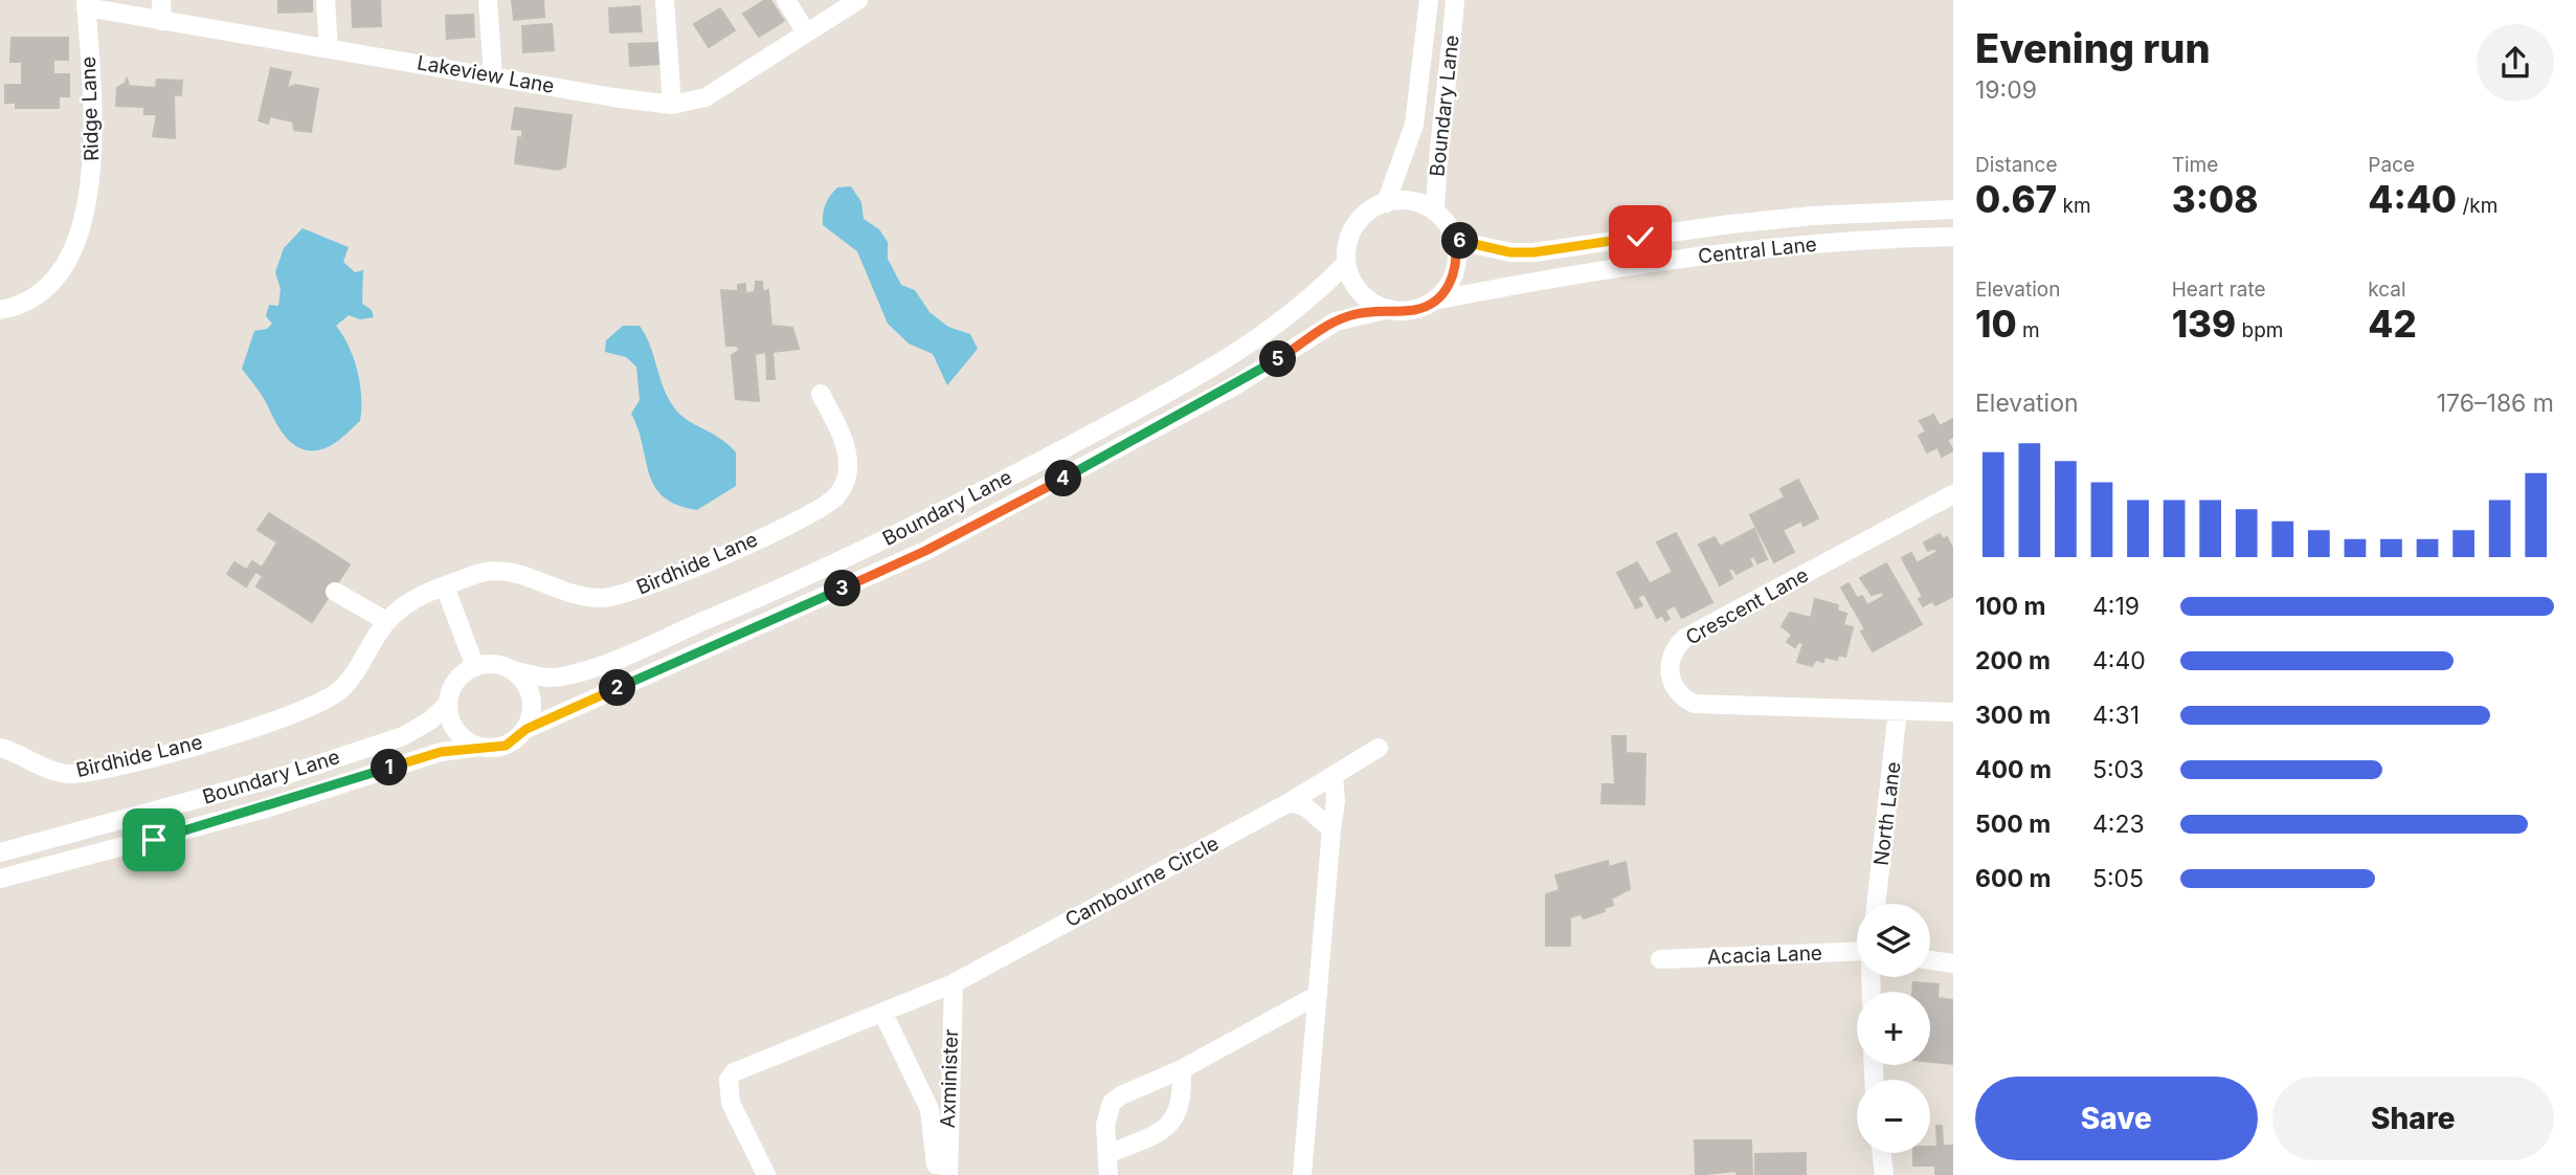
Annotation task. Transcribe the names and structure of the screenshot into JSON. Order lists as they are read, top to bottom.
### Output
{
  "streets": {
    "street": [
      "Lakeview Lane",
      "Boundary Lane",
      "Ridge Lane",
      "Central Lane",
      "Birdhide Lane",
      "Crescent Lane",
      "North Lane",
      "Cambourne Circle",
      "Acacia Lane",
      "Axminister"
    ]
  },
  "crossings": [
    ["Lakeview Lane", "Ridge Lane"],
    ["Boundary Lane", "Central Lane"],
    ["Crescent Lane", "North Lane"],
    ["Cambourne Circle", "Axminister"]
  ],
  "page": {
    "heading": ["Evening run", "19:09"],
    "stats": [
      ["Distance", "0.67 km"],
      ["Time", "3:08"],
      ["Pace", "4:40 /km"],
      ["Elevation", "10 m"],
      ["Heart rate", "139 bpm"],
      ["kcal", "42"]
    ],
    "pins": [
      "6",
      "5",
      "4",
      "3",
      "2",
      "1"
    ],
    "chart": ["Elevation", "176–186 m"],
    "list": [
      {
        "name": "100 m",
        "note": "4:19"
      },
      {
        "name": "200 m",
        "note": "4:40"
      },
      {
        "name": "300 m",
        "note": "4:31"
      },
      {
        "name": "400 m",
        "note": "5:03"
      },
      {
        "name": "500 m",
        "note": "4:23"
      },
      {
        "name": "600 m",
        "note": "5:05"
      }
    ],
    "map_buttons": ["+", "−"],
    "buttons": ["Save", "Share"]
  }
}
